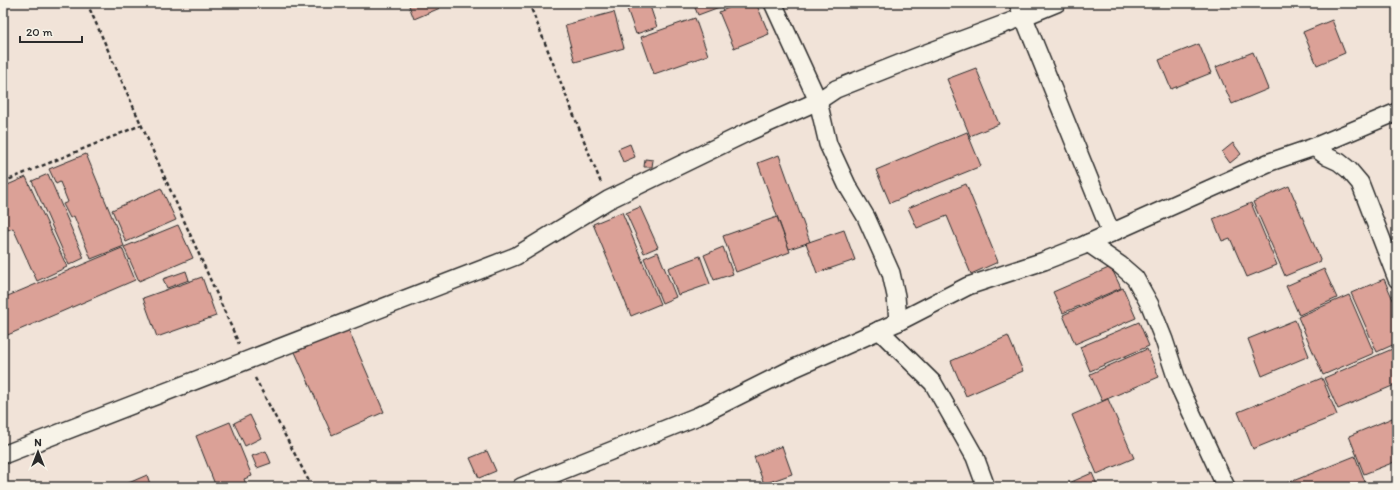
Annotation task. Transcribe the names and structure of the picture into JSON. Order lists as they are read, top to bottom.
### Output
{
  "scale_bar": "20 m",
  "north": "top"
}
